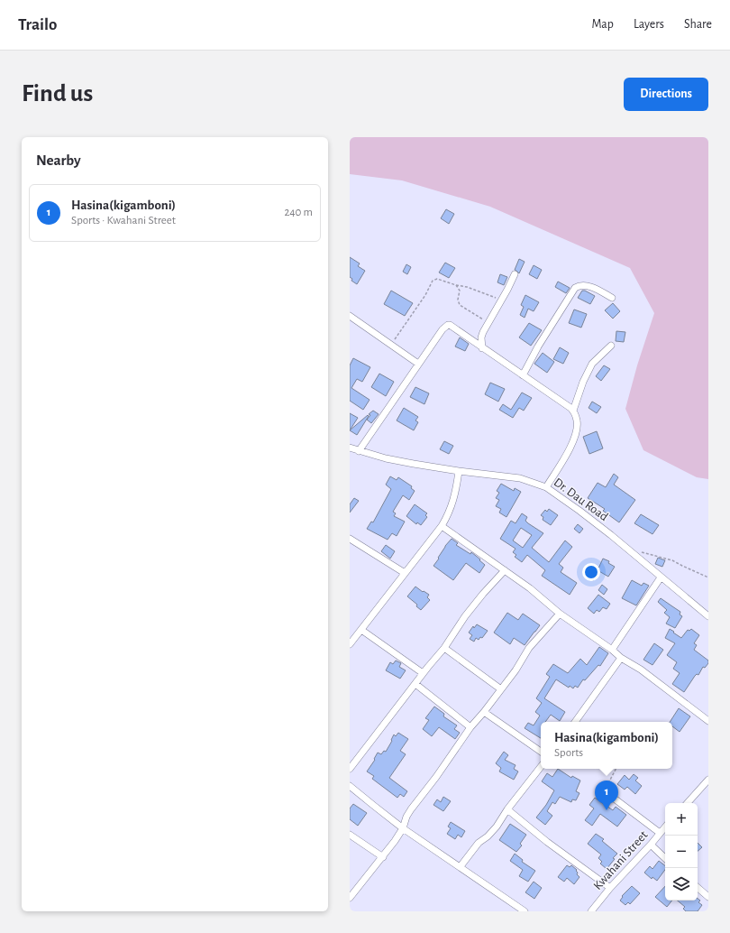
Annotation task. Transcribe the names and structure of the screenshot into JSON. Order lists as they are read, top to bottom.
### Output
{
  "streets": {
    "street": ["Dr. Dau Road", "Kwahani Street"]
  },
  "page": {
    "header": "Trailo",
    "nav": ["Map", "Layers", "Share"],
    "buttons": "Directions",
    "title": "Find us",
    "heading": "Nearby",
    "list": [
      {
        "mark": "1",
        "name": "Hasina(kigamboni)",
        "note": "Sports · Kwahani Street",
        "value": "240 m"
      }
    ],
    "popup": ["Hasina(kigamboni)", "Sports"],
    "pins": "1",
    "map_buttons": ["+", "−"]
  }
}
